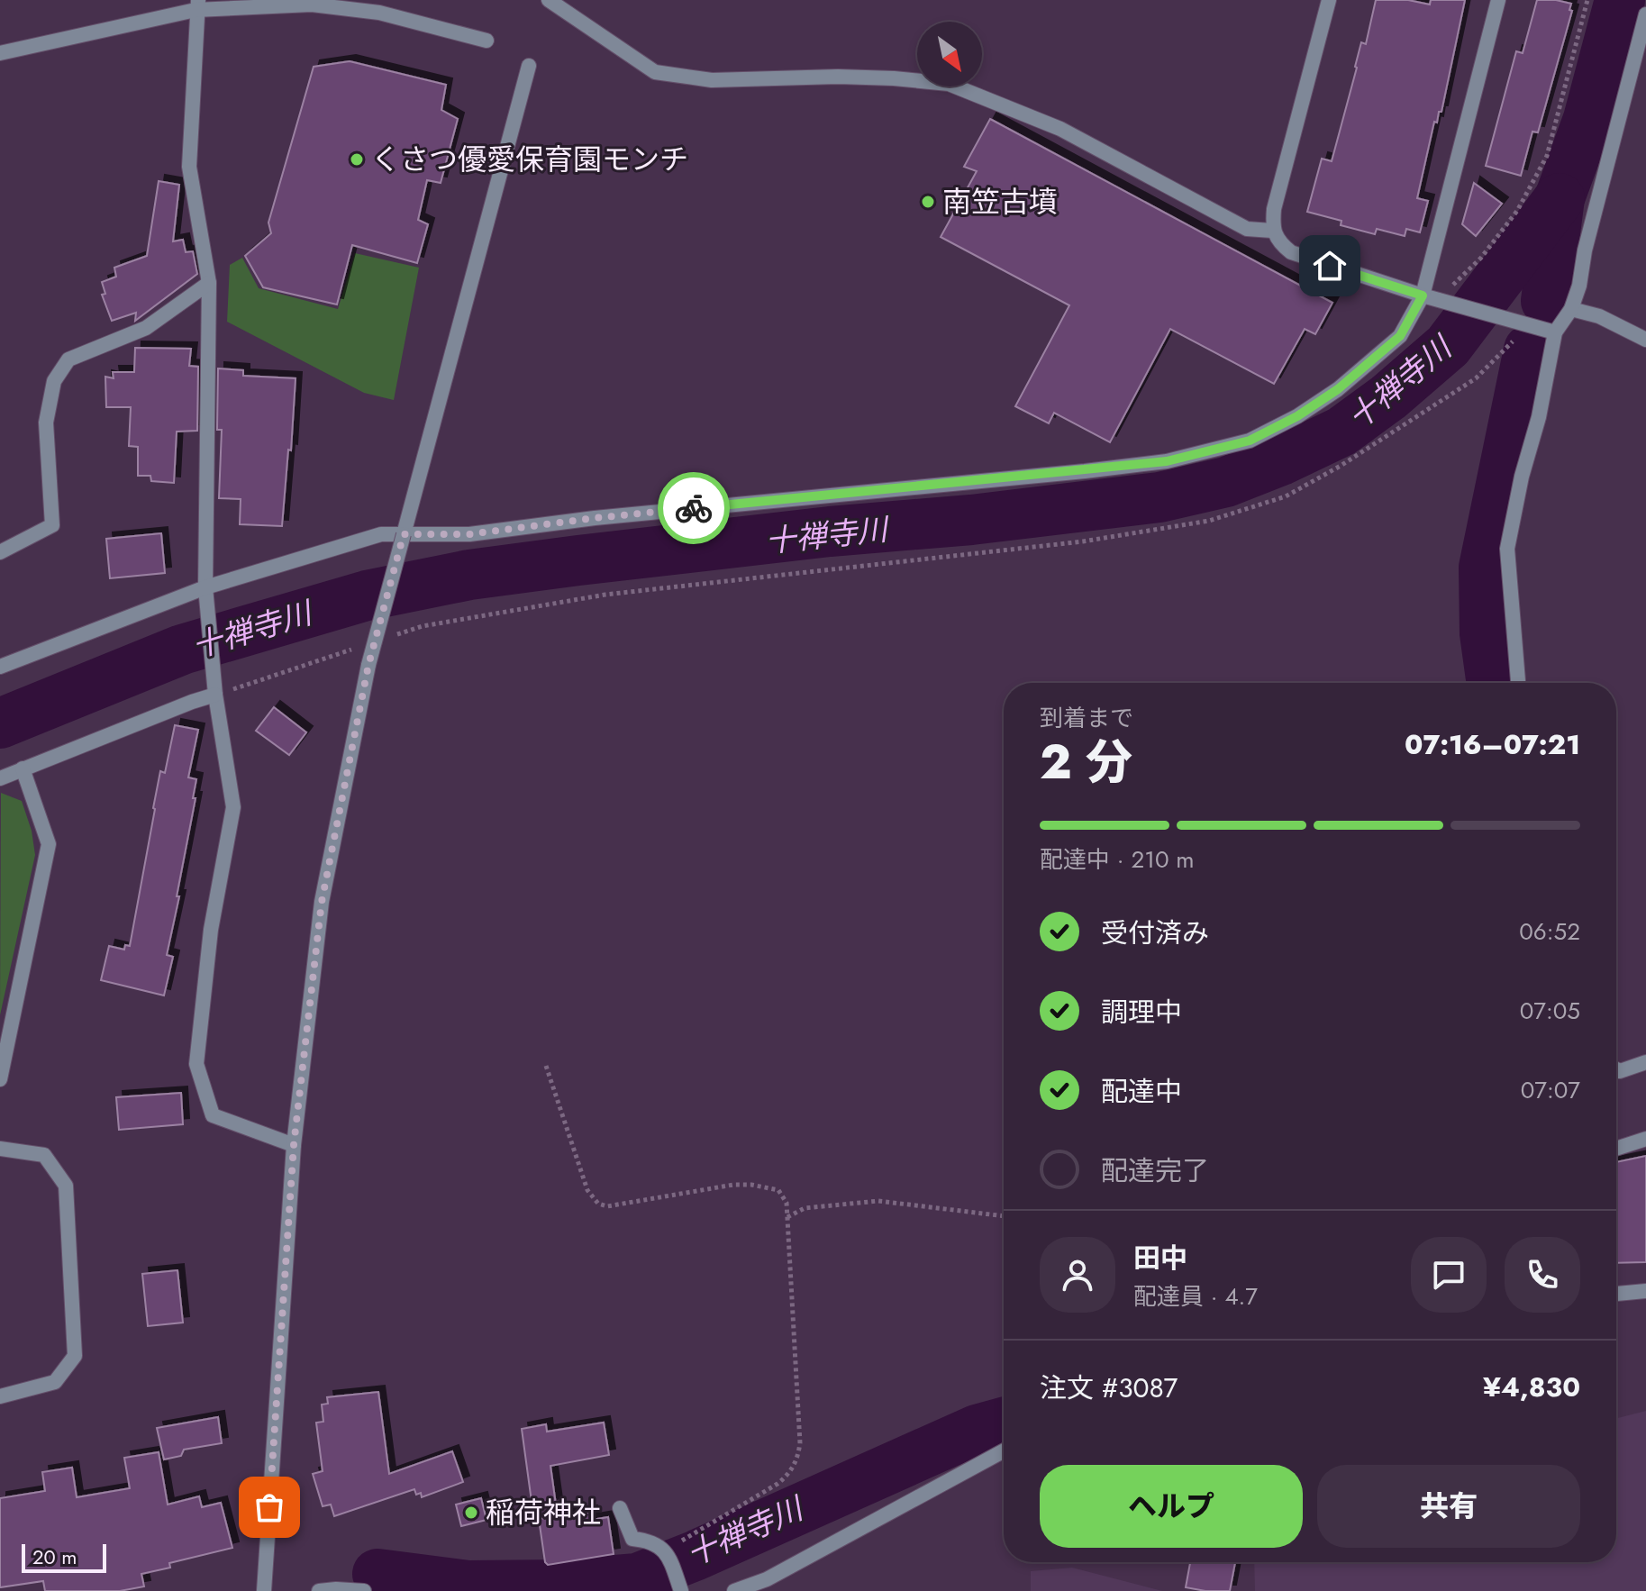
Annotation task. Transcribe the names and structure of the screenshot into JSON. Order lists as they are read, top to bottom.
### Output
{
  "water": ["十禅寺川"],
  "places": ["くさつ優愛保育園モンチ", "南笠古墳", "稲荷神社"],
  "scale_bar": "20 m",
  "north": "bottom right",
  "page": {
    "heading": ["2 分", "到着まで", "07:16–07:21"],
    "panel": [
      "田中",
      "配達員 · 4.7",
      "注文 #3087",
      "¥4,830"
    ],
    "bar": "配達中 · 210 m",
    "list": [
      ["受付済み", "06:52"],
      ["調理中", "07:05"],
      ["配達中", "07:07"],
      "配達完了"
    ],
    "buttons": ["ヘルプ", "共有"],
    "scale": "20 m"
  }
}
